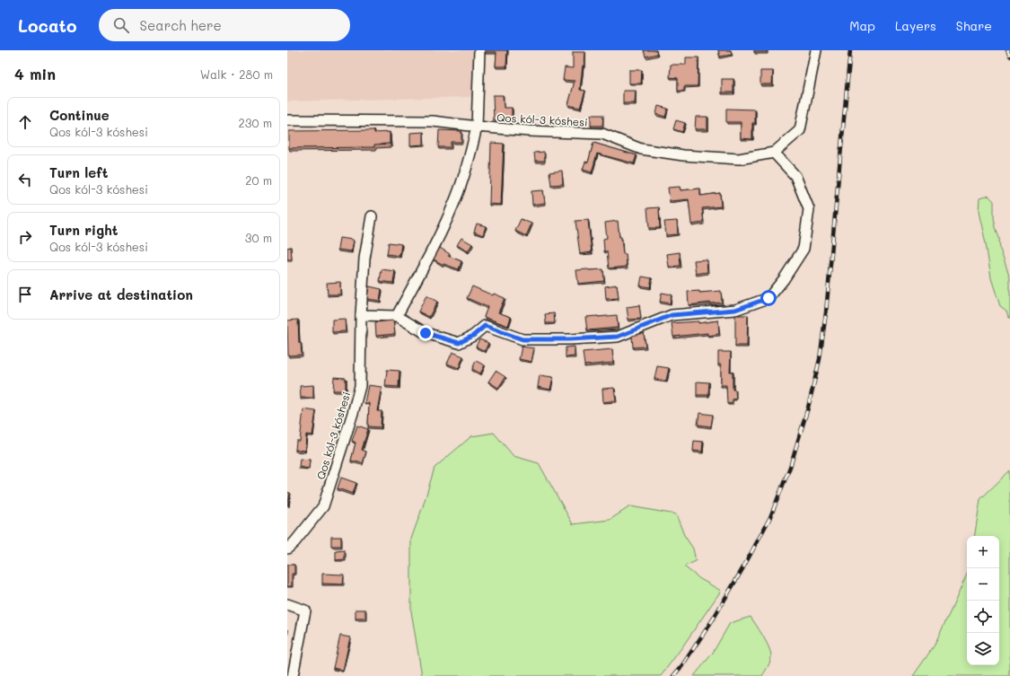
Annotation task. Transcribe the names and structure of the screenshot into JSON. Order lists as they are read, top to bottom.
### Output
{
  "streets": {
    "street": ["Qos kól-3 kóshesi"]
  },
  "page": {
    "header": "Locato",
    "search": "Search here",
    "nav": ["Map", "Layers", "Share"],
    "heading": ["4 min", "Walk · 280 m"],
    "list": [
      ["Continue", "Qos kól-3 kóshesi", "230 m"],
      ["Turn left", "Qos kól-3 kóshesi", "20 m"],
      ["Turn right", "Qos kól-3 kóshesi", "30 m"],
      "Arrive at destination"
    ],
    "map_buttons": ["+", "−"]
  }
}
